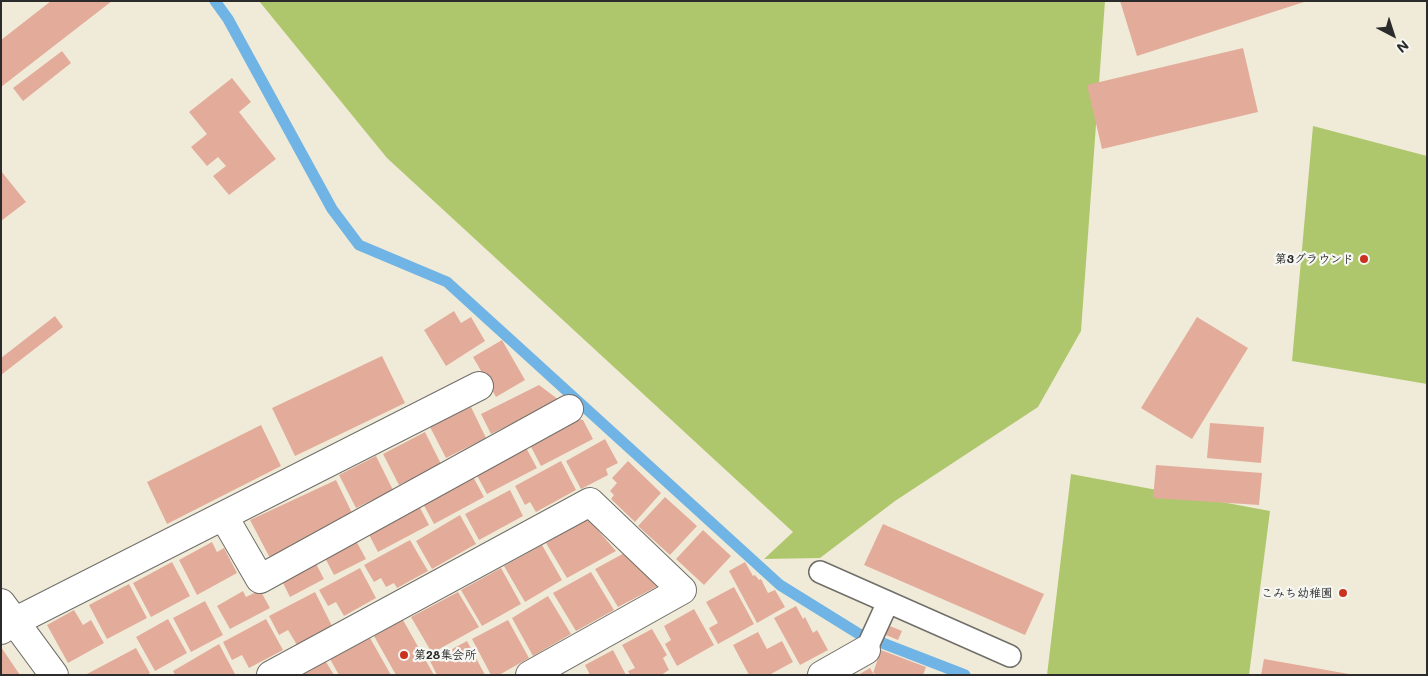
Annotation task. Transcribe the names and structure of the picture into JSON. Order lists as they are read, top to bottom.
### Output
{
  "places": ["第3グラウンド", "こみち幼稚園", "第28集会所"],
  "north": "bottom right"
}
